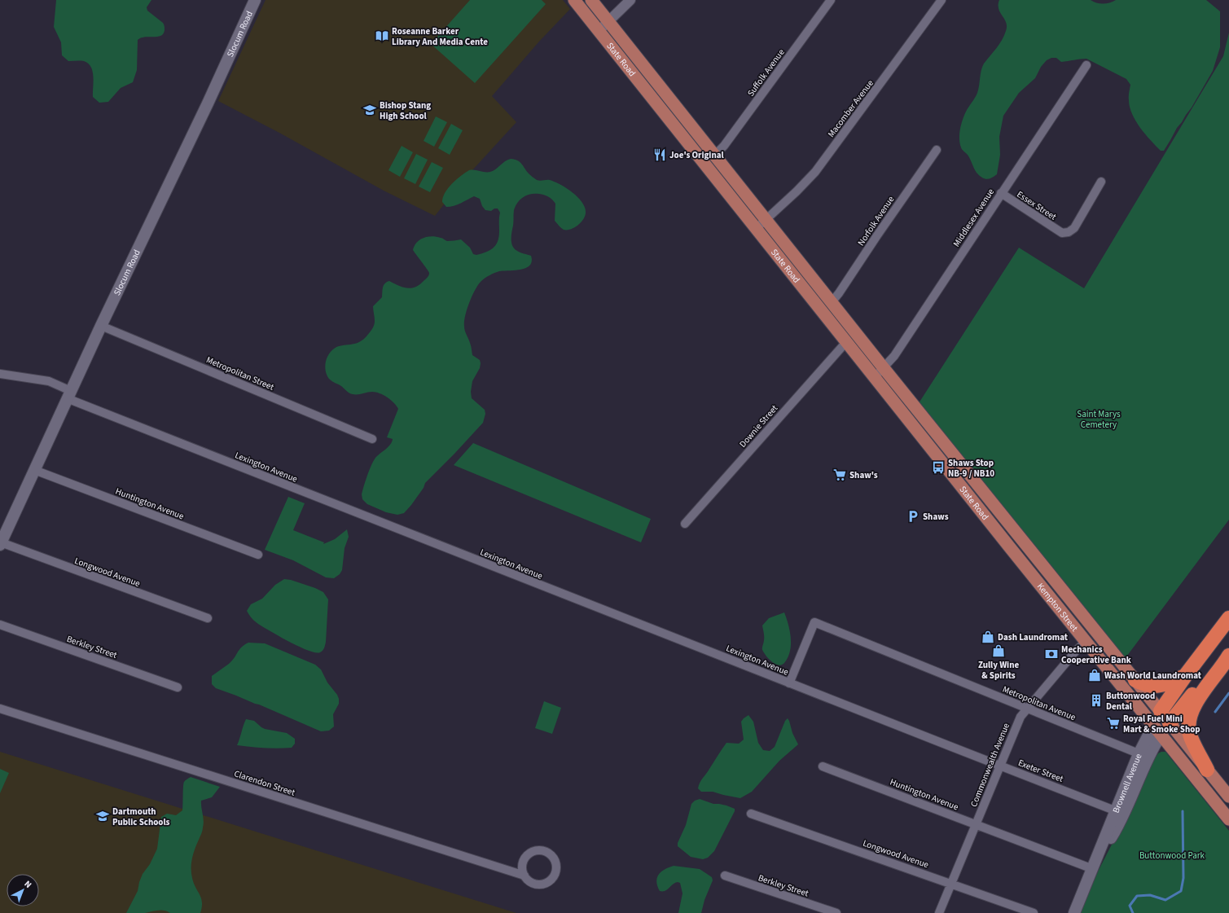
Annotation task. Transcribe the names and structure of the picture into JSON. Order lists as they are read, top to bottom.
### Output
{
  "streets": {
    "main road": [
      "Slocum Road",
      "State Road",
      "Kempton Street",
      "Brownell Avenue"
    ],
    "street": [
      "Suffolk Avenue",
      "Macomber Avenue",
      "Essex Street",
      "Middlesex Avenue",
      "Norfolk Avenue",
      "Metropolitan Street",
      "Downie Street",
      "Lexington Avenue",
      "Huntington Avenue",
      "Longwood Avenue",
      "Berkley Street",
      "Metropolitan Avenue",
      "Commonwealth Avenue",
      "Exeter Street",
      "Clarendon Street"
    ]
  },
  "crossings": [
    ["Slocum Road", "Metropolitan Street"],
    ["Slocum Road", "Lexington Avenue"],
    ["Slocum Road", "Huntington Avenue"],
    ["Slocum Road", "Longwood Avenue"],
    ["State Road", "Suffolk Avenue"],
    ["State Road", "Macomber Avenue"],
    ["State Road", "Middlesex Avenue"],
    ["State Road", "Norfolk Avenue"],
    ["State Road", "Downie Street"],
    ["State Road", "Kempton Street"],
    ["Essex Street", "Middlesex Avenue"],
    ["Lexington Avenue", "Metropolitan Avenue"],
    ["Lexington Avenue", "Exeter Street"],
    ["Huntington Avenue", "Commonwealth Avenue"],
    ["Huntington Avenue", "Brownell Avenue"],
    ["Longwood Avenue", "Commonwealth Avenue"],
    ["Kempton Street", "Commonwealth Avenue"],
    ["Kempton Street", "Brownell Avenue"],
    ["Metropolitan Avenue", "Commonwealth Avenue"],
    ["Metropolitan Avenue", "Brownell Avenue"],
    ["Commonwealth Avenue", "Exeter Street"],
    ["Exeter Street", "Brownell Avenue"]
  ],
  "parks": ["Saint Marys Cemetery", "Buttonwood Park"],
  "places": {
    "library": ["Roseanne Barker Library And Media Cente"],
    "school or university": ["Bishop Stang High School", "Dartmouth Public Schools"],
    "restaurant": ["Joe's Original"],
    "bus stop": ["Shaws Stop NB-9 / NB10"],
    "supermarket": ["Shaw's", "Royal Fuel Mini Mart & Smoke Shop"],
    "parking": ["Shaws"],
    "shop": ["Dash Laundromat", "Zully Wine & Spirits", "Wash World Laundromat"],
    "bank": ["Mechanics Cooperative Bank"],
    "building": ["Buttonwood Dental"]
  },
  "north": "top right"
}
